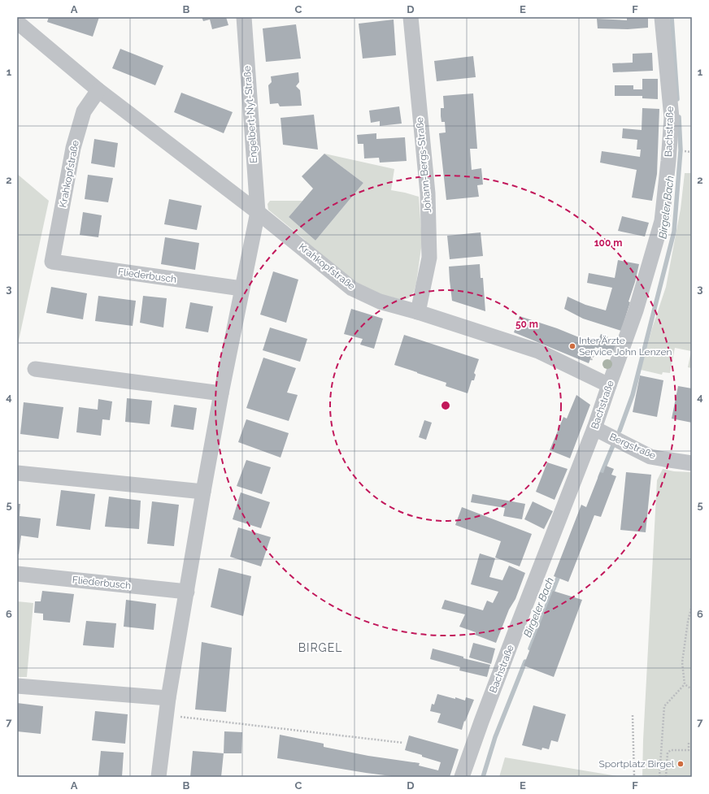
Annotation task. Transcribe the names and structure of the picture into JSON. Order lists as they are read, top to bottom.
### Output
{
  "streets": {
    "street": [
      "Engelbert-Nyt-Straße",
      "Bachstraße",
      "Johann-Bergs-Straße",
      "Krahkopfstraße",
      "Fliederbusch",
      "Bergstraße"
    ]
  },
  "crossings": [
    ["Engelbert-Nyt-Straße", "Krahkopfstraße"],
    ["Bachstraße", "Krahkopfstraße"],
    ["Bachstraße", "Bergstraße"],
    ["Johann-Bergs-Straße", "Krahkopfstraße"],
    ["Krahkopfstraße", "Fliederbusch"]
  ],
  "districts": ["BIRGEL"],
  "water": ["Birgeler Bach"],
  "places": ["Inter Ärzte Service John Lenzen", "Sportplatz Birgel"],
  "grid": {
    "columns": [
      "A",
      "B",
      "C",
      "D",
      "E",
      "F"
    ],
    "rows": [
      "1",
      "2",
      "3",
      "4",
      "5",
      "6",
      "7"
    ]
  },
  "rings": ["100 m", "50 m"]
}
